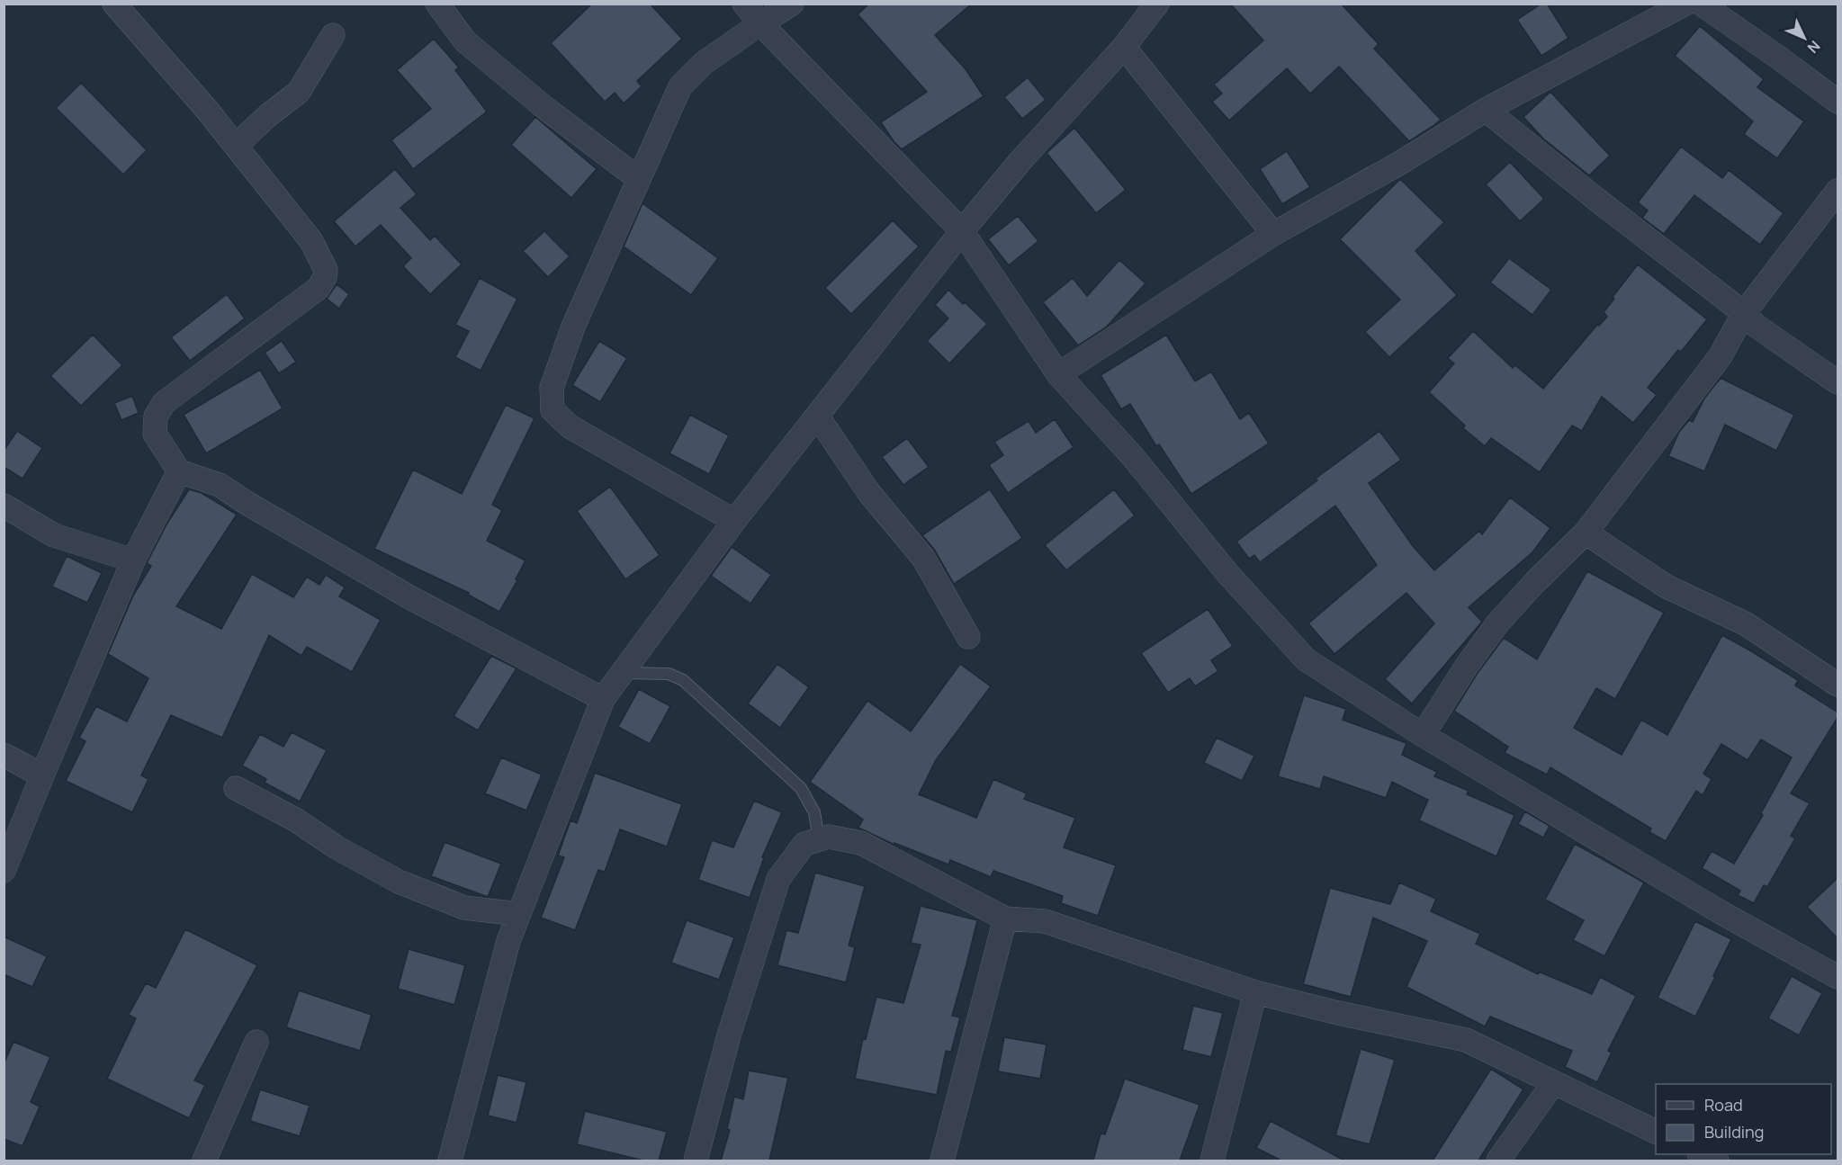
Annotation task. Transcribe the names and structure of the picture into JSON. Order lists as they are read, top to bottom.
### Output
{
  "legend": ["Road", "Building"],
  "north": "bottom right"
}
